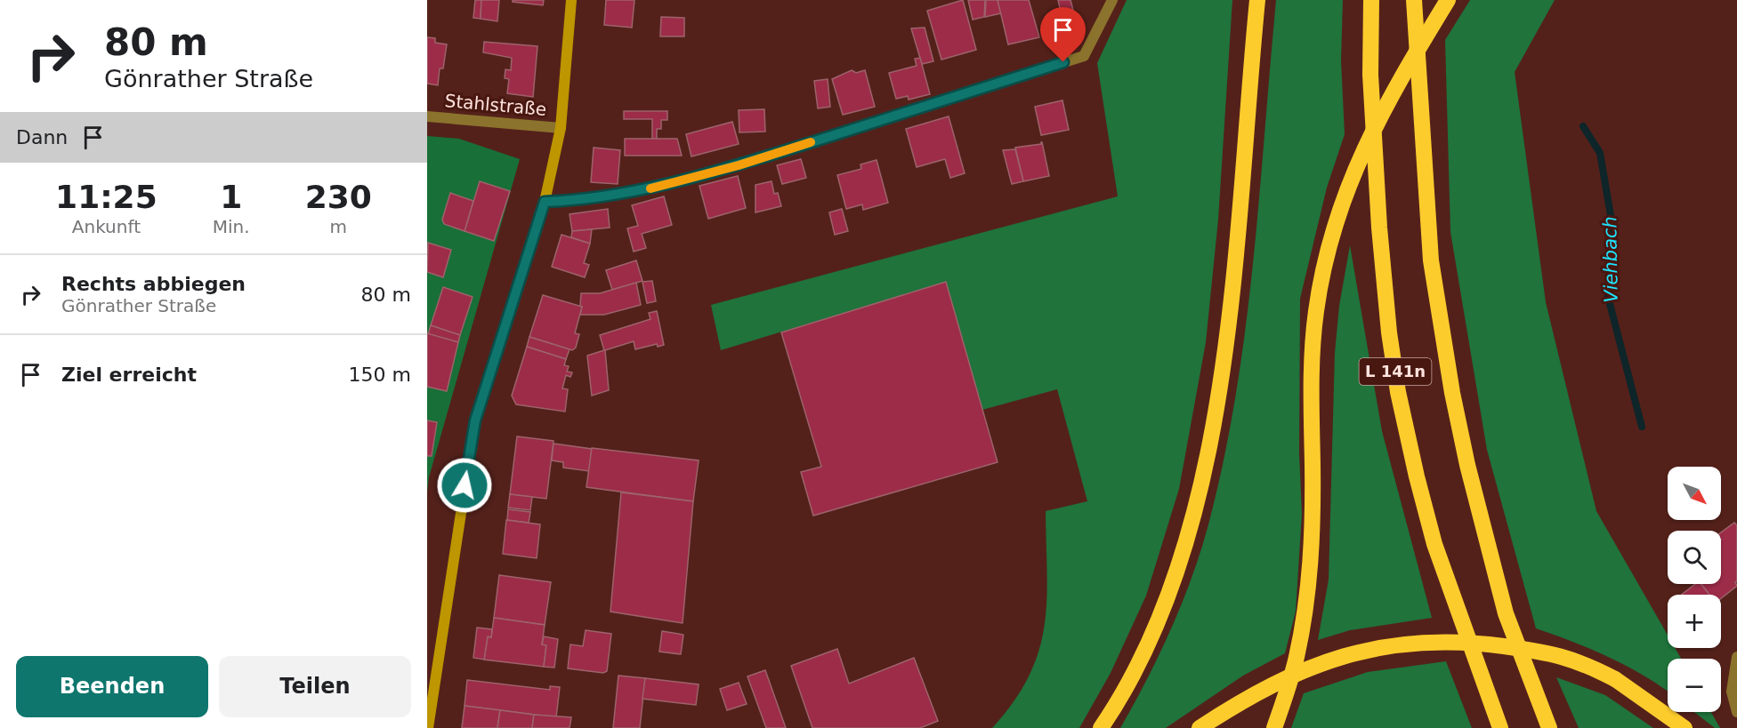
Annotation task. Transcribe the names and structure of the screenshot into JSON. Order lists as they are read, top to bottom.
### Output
{
  "streets": {
    "highway": ["L 141n"],
    "street": ["Stahlstraße"]
  },
  "water": ["Viehbach"],
  "north": "bottom right",
  "page": {
    "turn": ["80 m", "Gönrather Straße"],
    "then": "Dann",
    "eta": [
      "11:25",
      "Ankunft",
      "1",
      "Min.",
      "230",
      "m"
    ],
    "list": [
      {
        "name": "Rechts abbiegen",
        "note": "Gönrather Straße",
        "value": "80 m"
      },
      {
        "name": "Ziel erreicht",
        "value": "150 m"
      }
    ],
    "map_buttons": ["+", "−"],
    "buttons": ["Beenden", "Teilen"]
  }
}
